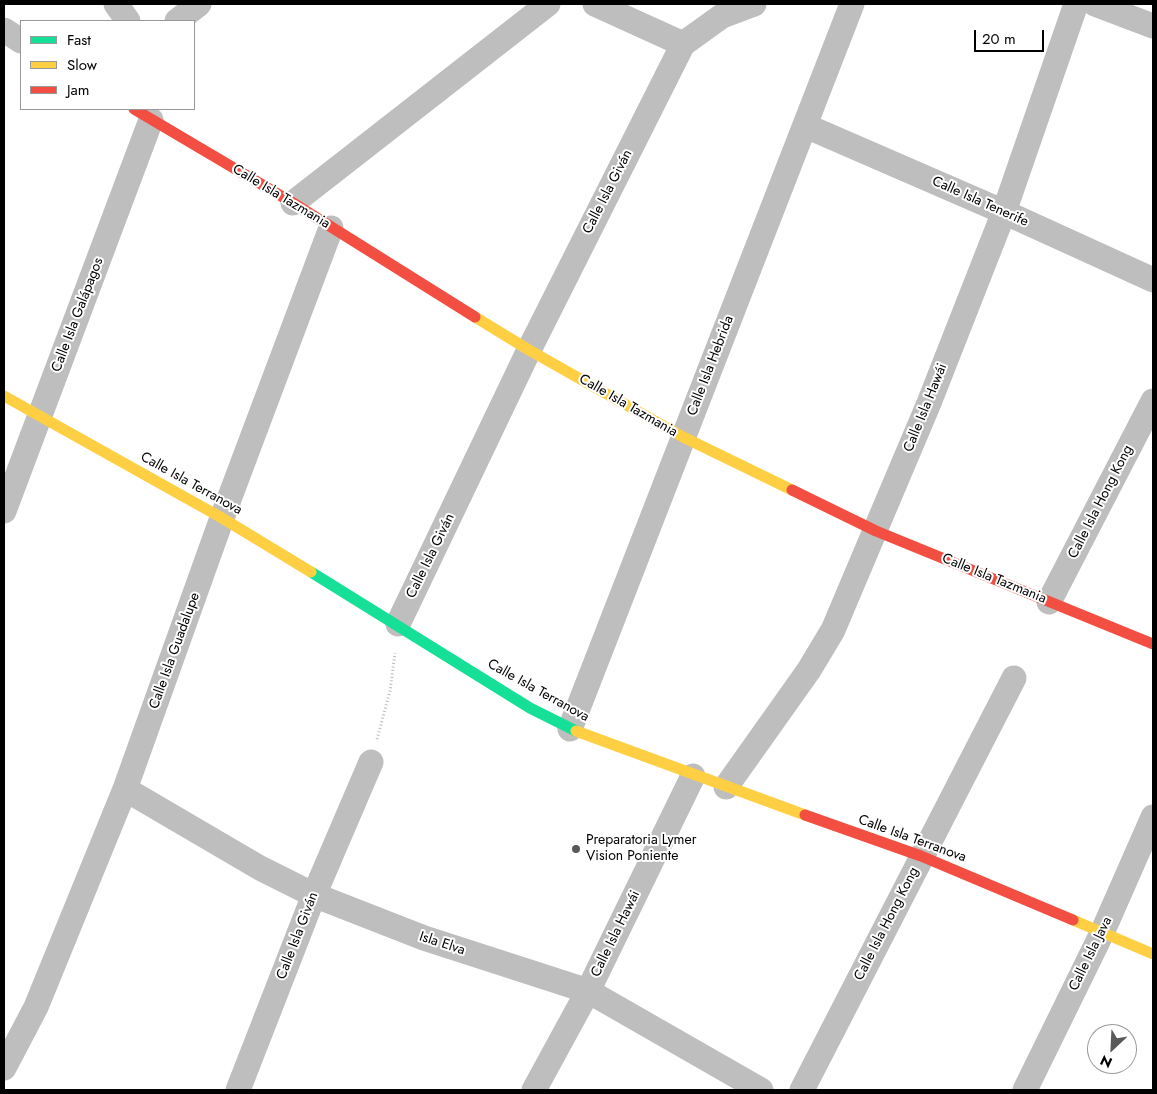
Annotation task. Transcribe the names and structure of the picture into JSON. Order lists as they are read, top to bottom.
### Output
{
  "streets": {
    "street": [
      "Calle Isla Giván",
      "Calle Isla Tazmania",
      "Calle Isla Tenerife",
      "Calle Isla Galápagos",
      "Calle Isla Hebrida",
      "Calle Isla Hawái",
      "Calle Isla Terranova",
      "Calle Isla Hong Kong",
      "Calle Isla Guadalupe",
      "Isla Elva",
      "Calle Isla Java"
    ]
  },
  "crossings": [
    ["Calle Isla Giván", "Calle Isla Tazmania"],
    ["Calle Isla Giván", "Calle Isla Terranova"],
    ["Calle Isla Giván", "Isla Elva"],
    ["Calle Isla Tazmania", "Calle Isla Galápagos"],
    ["Calle Isla Tazmania", "Calle Isla Hebrida"],
    ["Calle Isla Tazmania", "Calle Isla Hawái"],
    ["Calle Isla Tazmania", "Calle Isla Hong Kong"],
    ["Calle Isla Tazmania", "Calle Isla Guadalupe"],
    ["Calle Isla Tenerife", "Calle Isla Hebrida"],
    ["Calle Isla Tenerife", "Calle Isla Hawái"],
    ["Calle Isla Galápagos", "Calle Isla Terranova"],
    ["Calle Isla Hebrida", "Calle Isla Terranova"],
    ["Calle Isla Hawái", "Calle Isla Terranova"],
    ["Calle Isla Hawái", "Isla Elva"],
    ["Calle Isla Terranova", "Calle Isla Hong Kong"],
    ["Calle Isla Terranova", "Calle Isla Guadalupe"],
    ["Calle Isla Terranova", "Calle Isla Java"],
    ["Calle Isla Guadalupe", "Isla Elva"]
  ],
  "places": ["Preparatoria Lymer Vision Poniente"],
  "legend": ["Fast", "Slow", "Jam"],
  "scale_bar": "20 m",
  "north": "bottom left"
}
